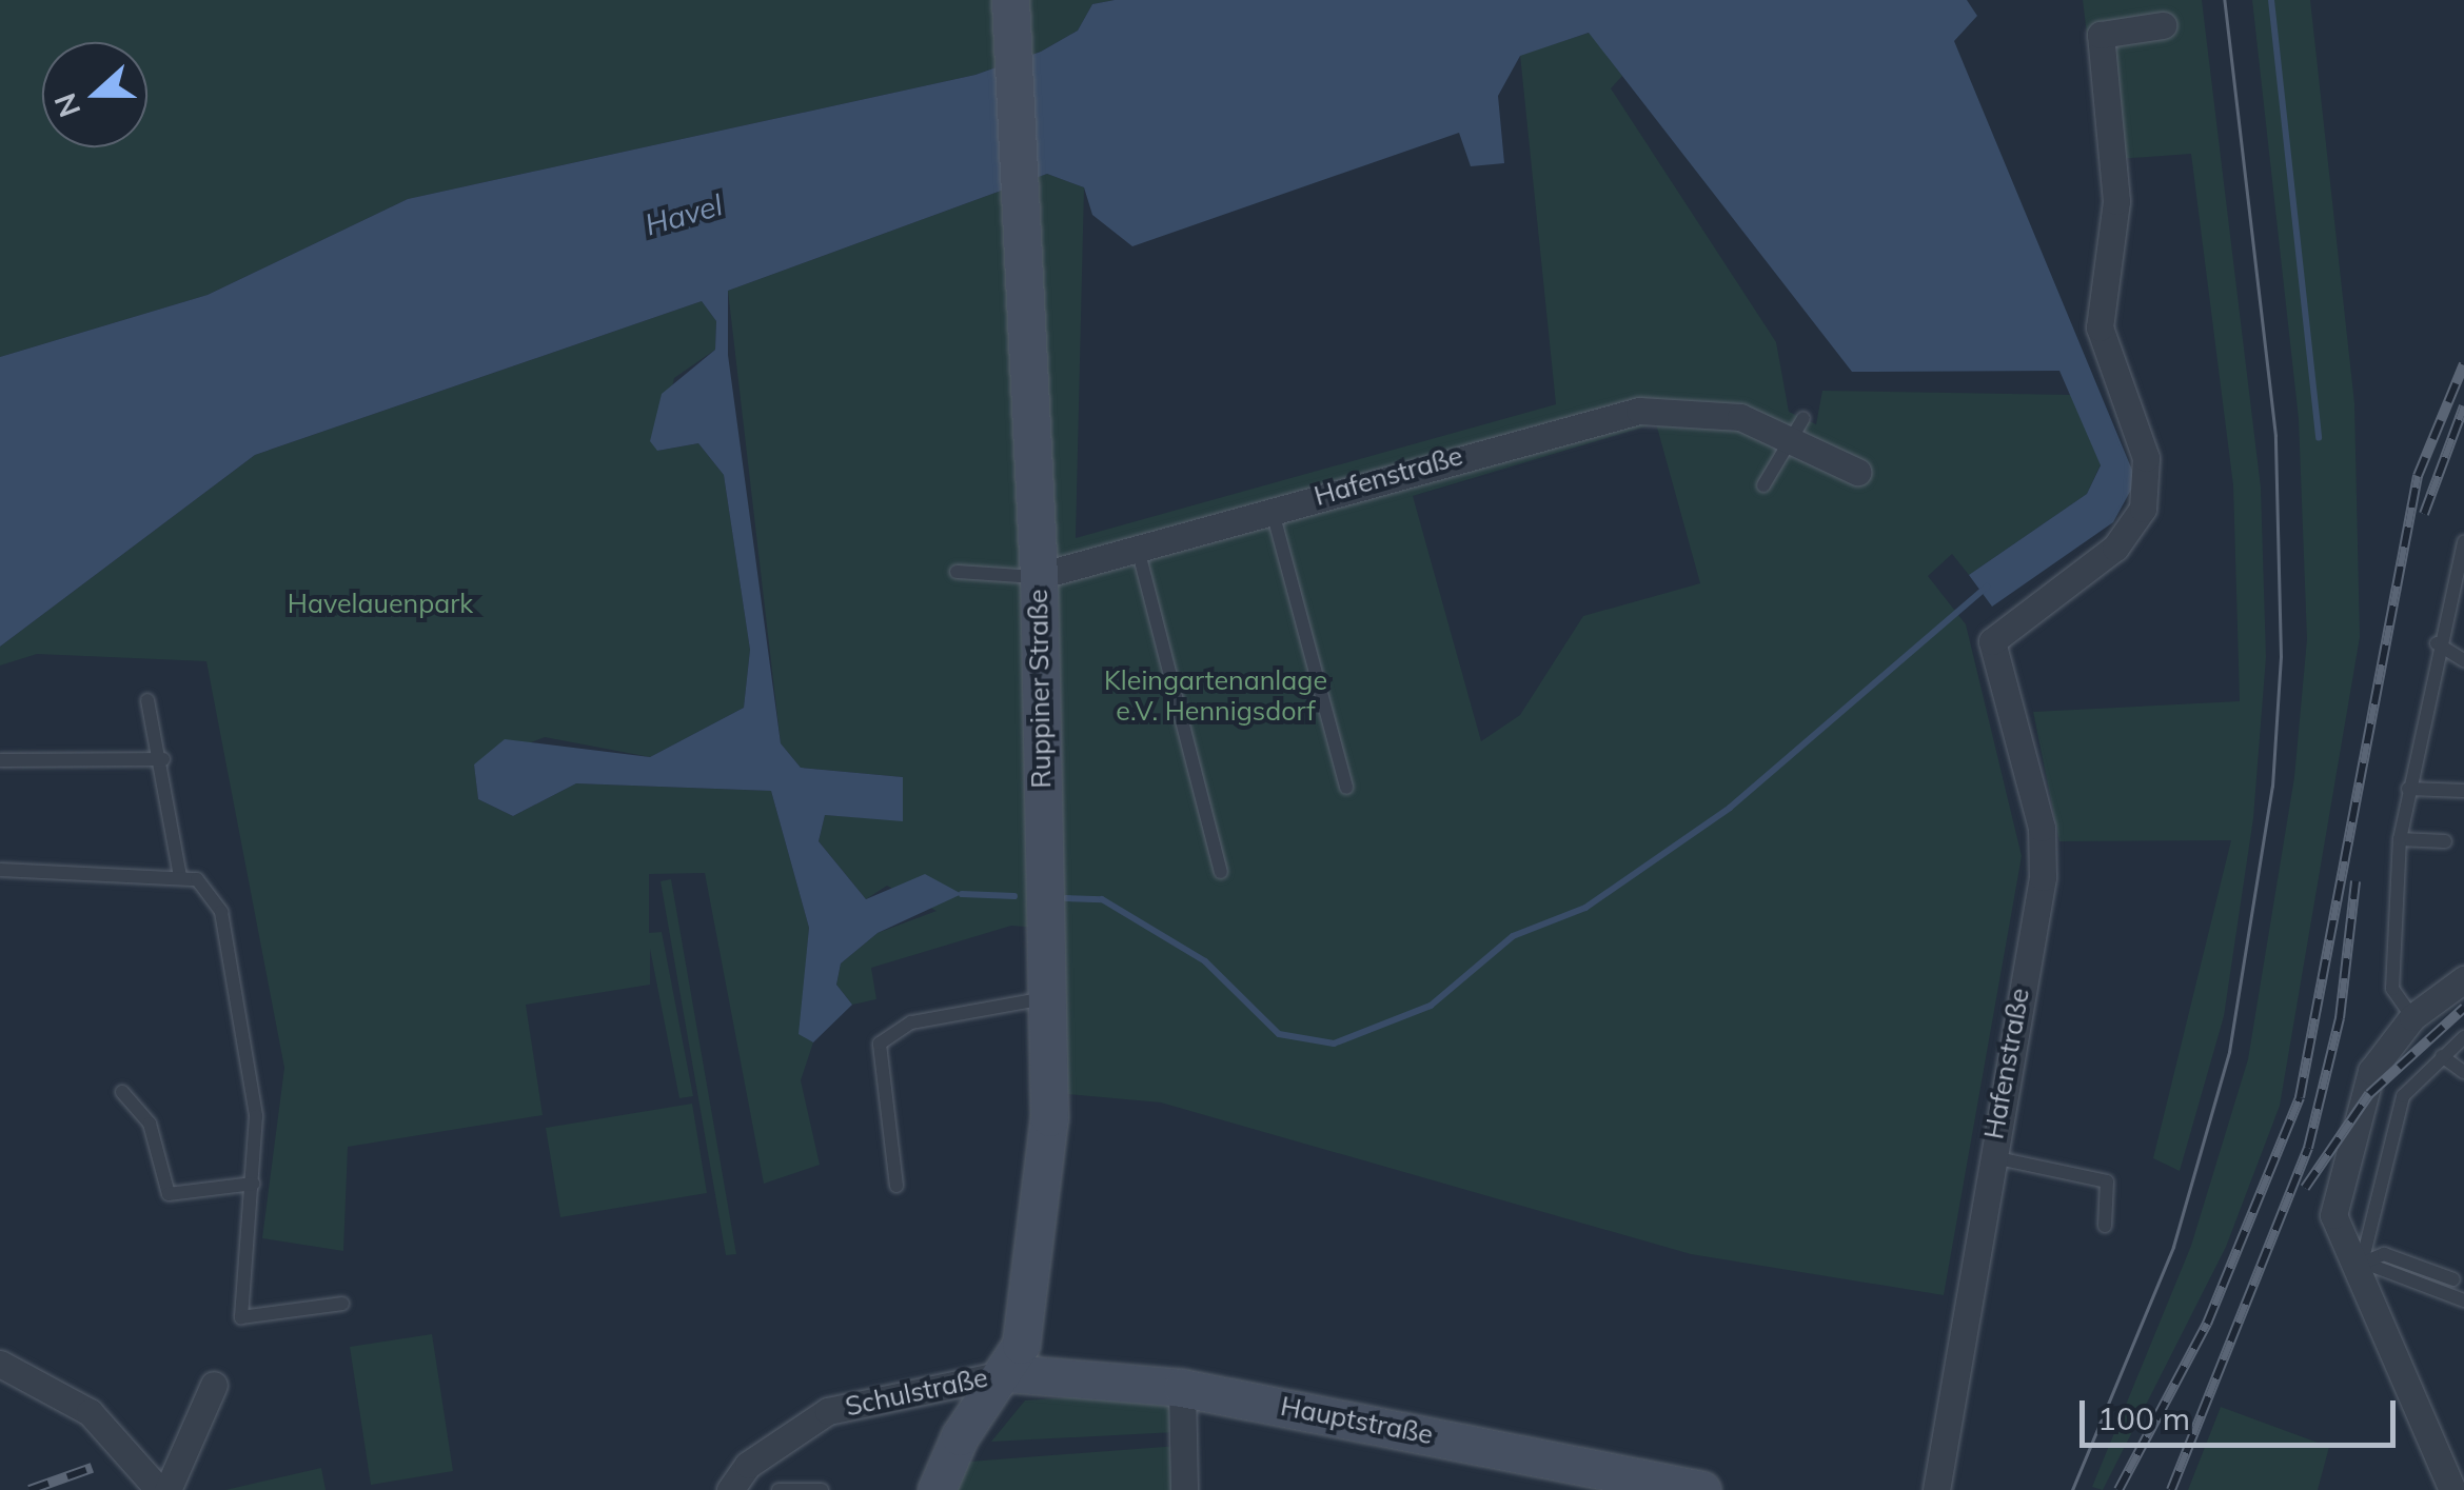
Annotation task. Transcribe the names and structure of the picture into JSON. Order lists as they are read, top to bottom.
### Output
{
  "streets": {
    "main road": ["Ruppiner Straße", "Hauptstraße"],
    "street": ["Hafenstraße", "Schulstraße"]
  },
  "crossings": [
    ["Hafenstraße", "Ruppiner Straße"],
    ["Ruppiner Straße", "Schulstraße"],
    ["Ruppiner Straße", "Hauptstraße"],
    ["Schulstraße", "Hauptstraße"]
  ],
  "water": ["Havel"],
  "parks": ["Havelauenpark", "Kleingartenanlage e.V. Hennigsdorf"],
  "scale_bar": "100 m",
  "north": "left"
}
